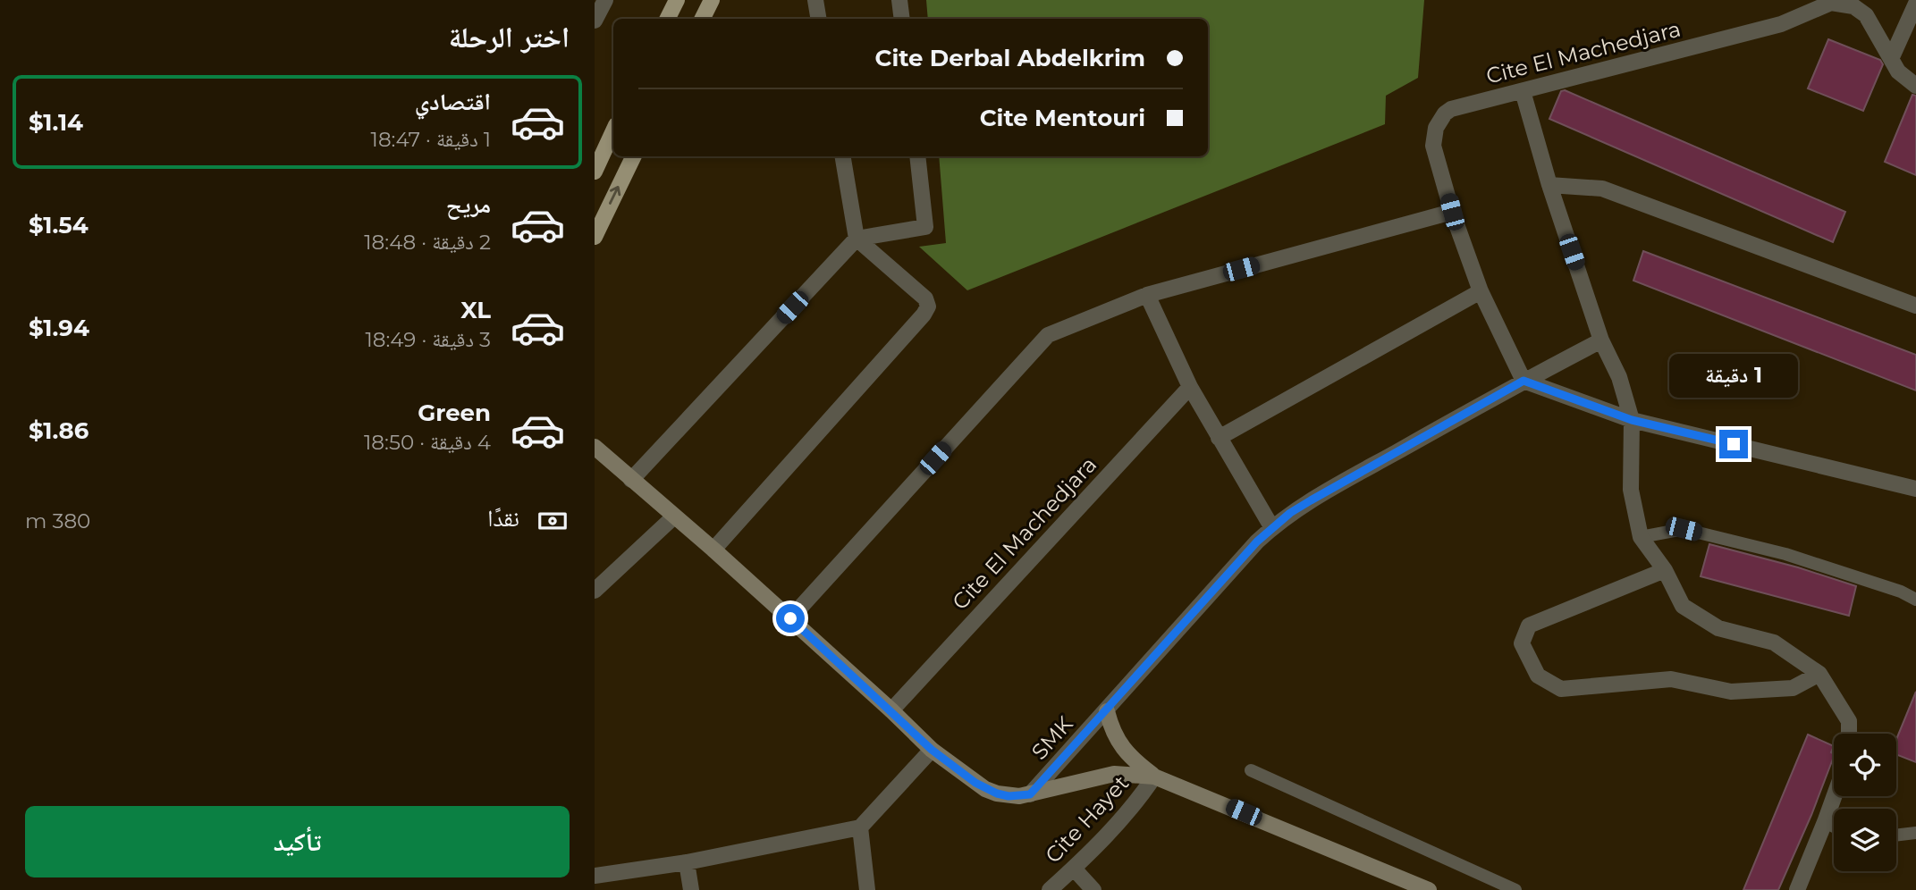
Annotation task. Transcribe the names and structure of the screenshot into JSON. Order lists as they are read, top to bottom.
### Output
{
  "streets": {
    "street": ["Cite El Machedjara", "SMK", "Cite Hayet"]
  },
  "page": {
    "heading": "اختر الرحلة",
    "banner": ["Cite Derbal Abdelkrim", "Cite Mentouri"],
    "list": [
      {
        "name": "اقتصادي",
        "note": "1 دقيقة · 18:47",
        "value": "$1.14"
      },
      {
        "name": "مريح",
        "note": "2 دقيقة · 18:48",
        "value": "$1.54"
      },
      {
        "name": "XL",
        "note": "3 دقيقة · 18:49",
        "value": "$1.94"
      },
      {
        "name": "Green",
        "note": "4 دقيقة · 18:50",
        "value": "$1.86"
      }
    ],
    "bubble": "1 دقيقة",
    "pay": ["نقدًا", "380 m"],
    "buttons": "تأكيد"
  }
}
